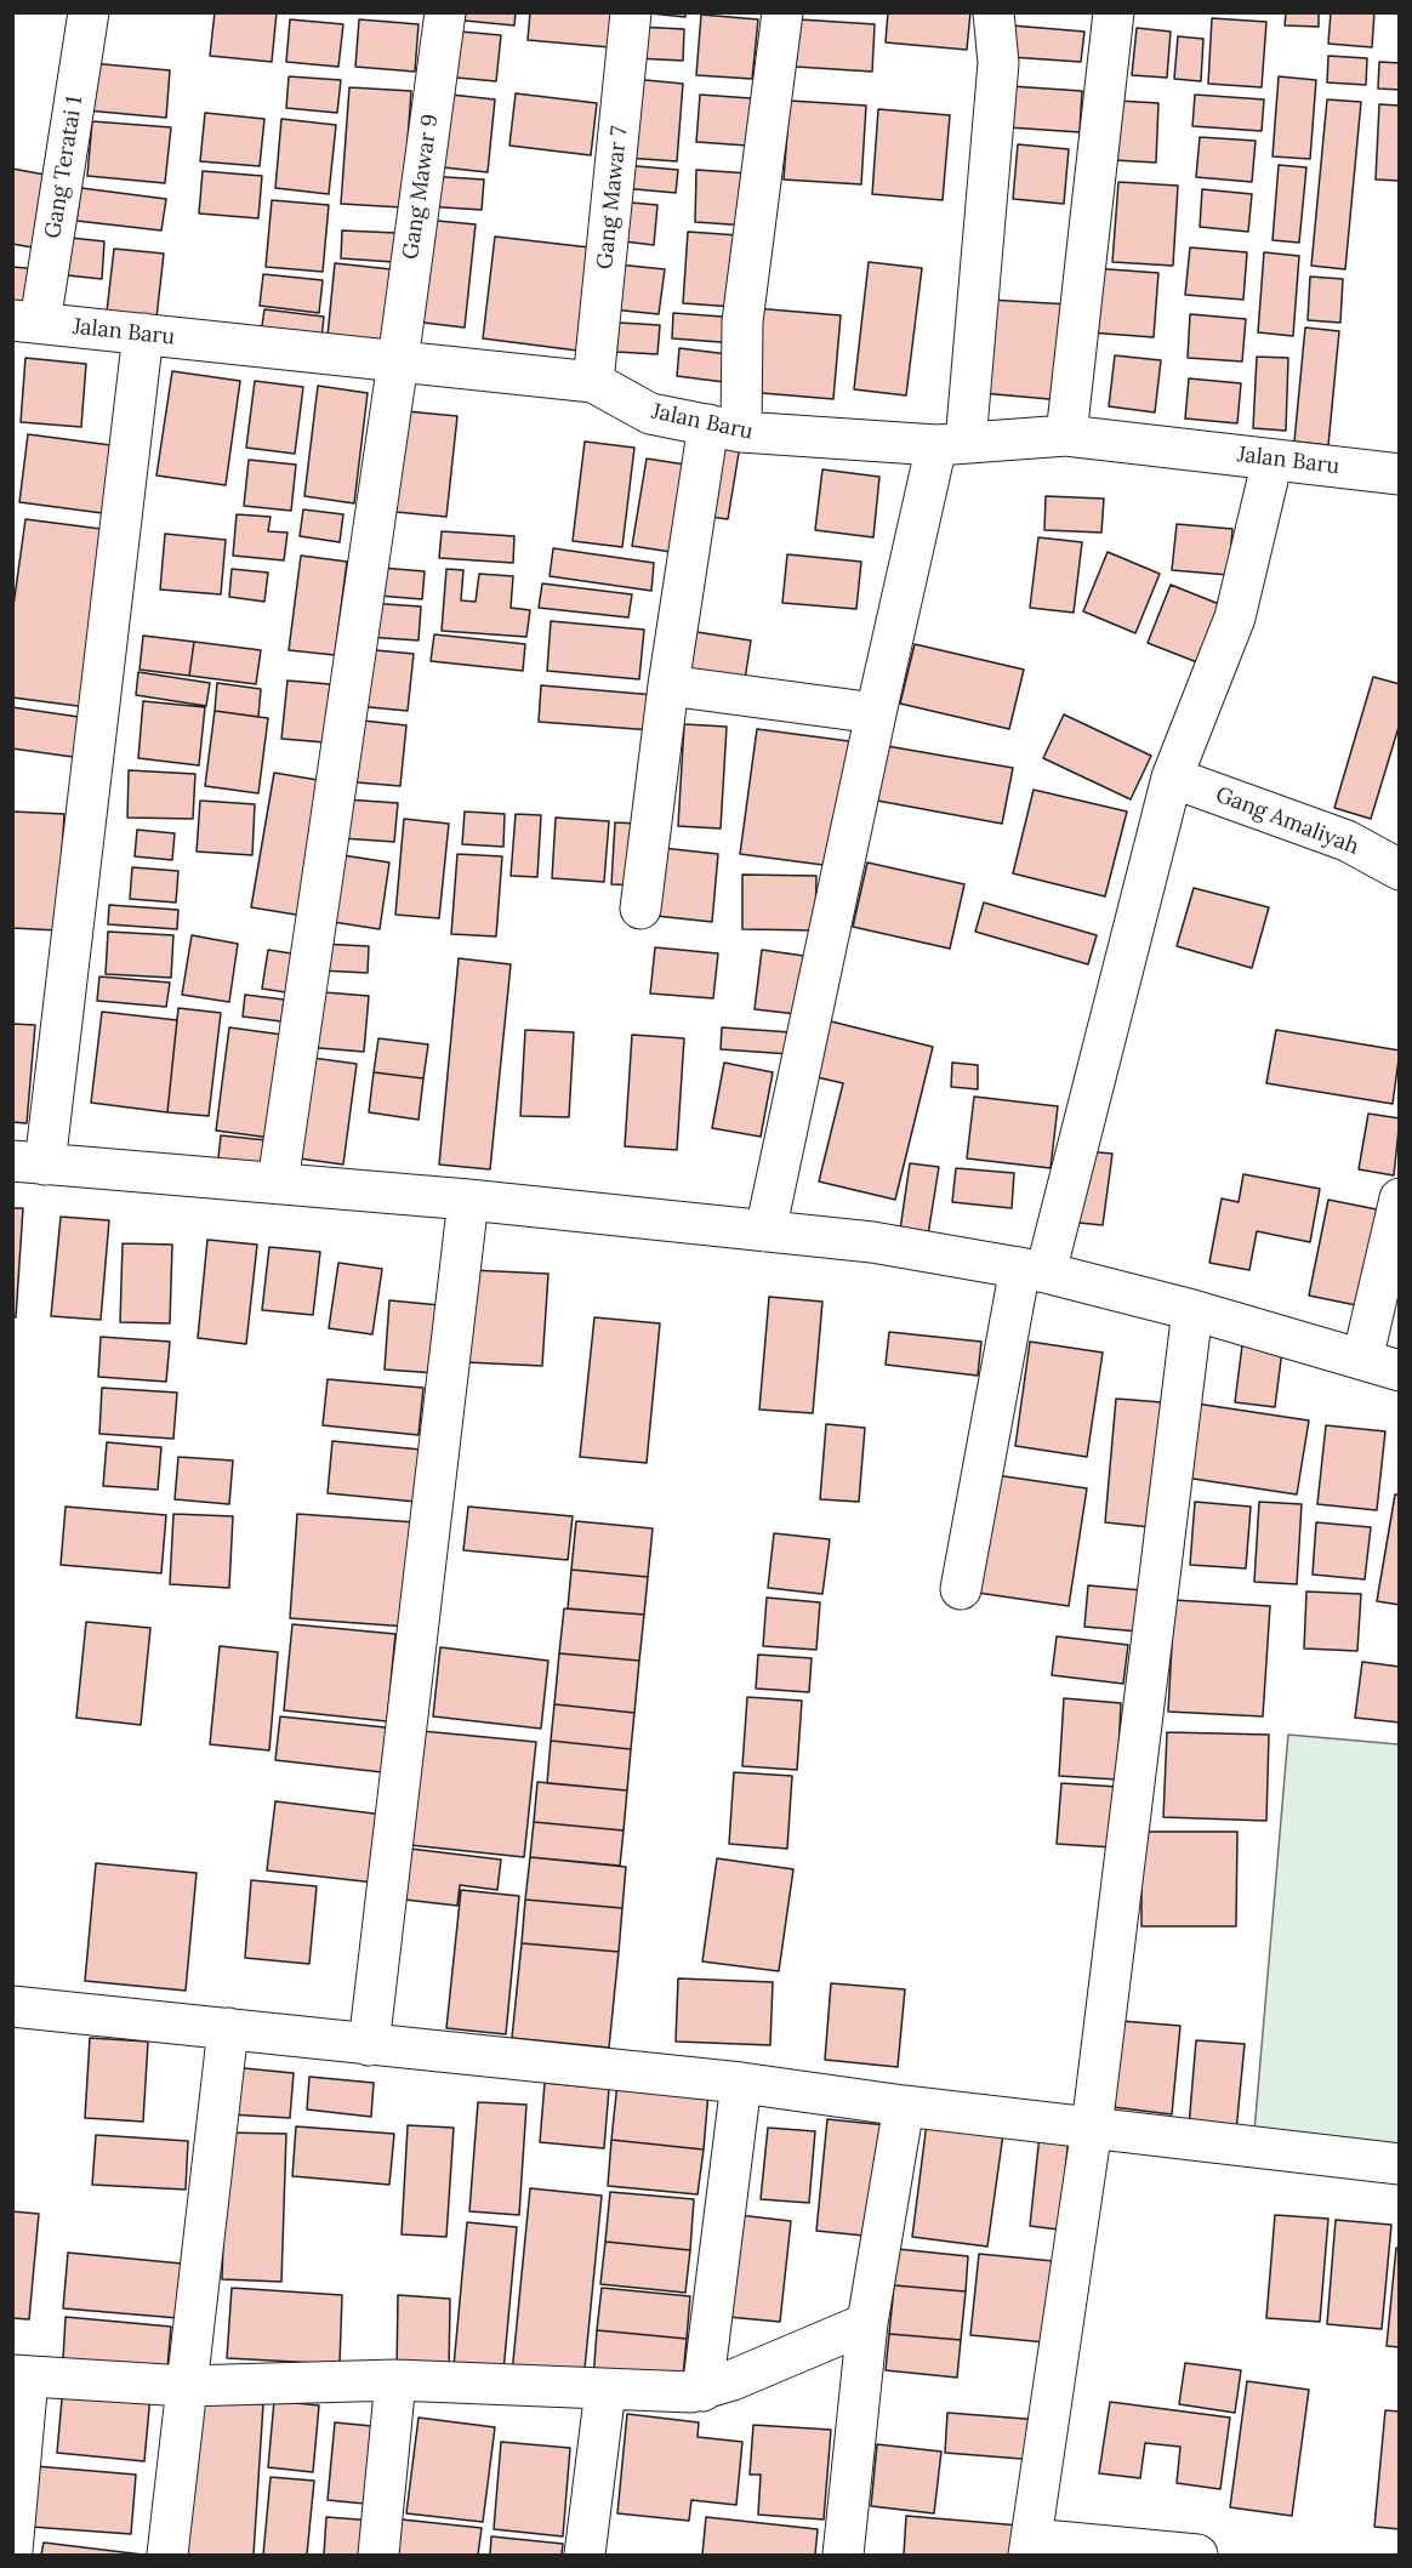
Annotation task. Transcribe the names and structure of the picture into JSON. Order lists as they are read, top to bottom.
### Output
{
  "streets": {
    "street": [
      "Gang Teratai 1",
      "Gang Mawar 9",
      "Gang Mawar 7",
      "Jalan Baru",
      "Gang Amaliyah"
    ]
  },
  "crossings": [
    ["Gang Teratai 1", "Jalan Baru"],
    ["Gang Mawar 9", "Jalan Baru"],
    ["Gang Mawar 7", "Jalan Baru"]
  ]
}
